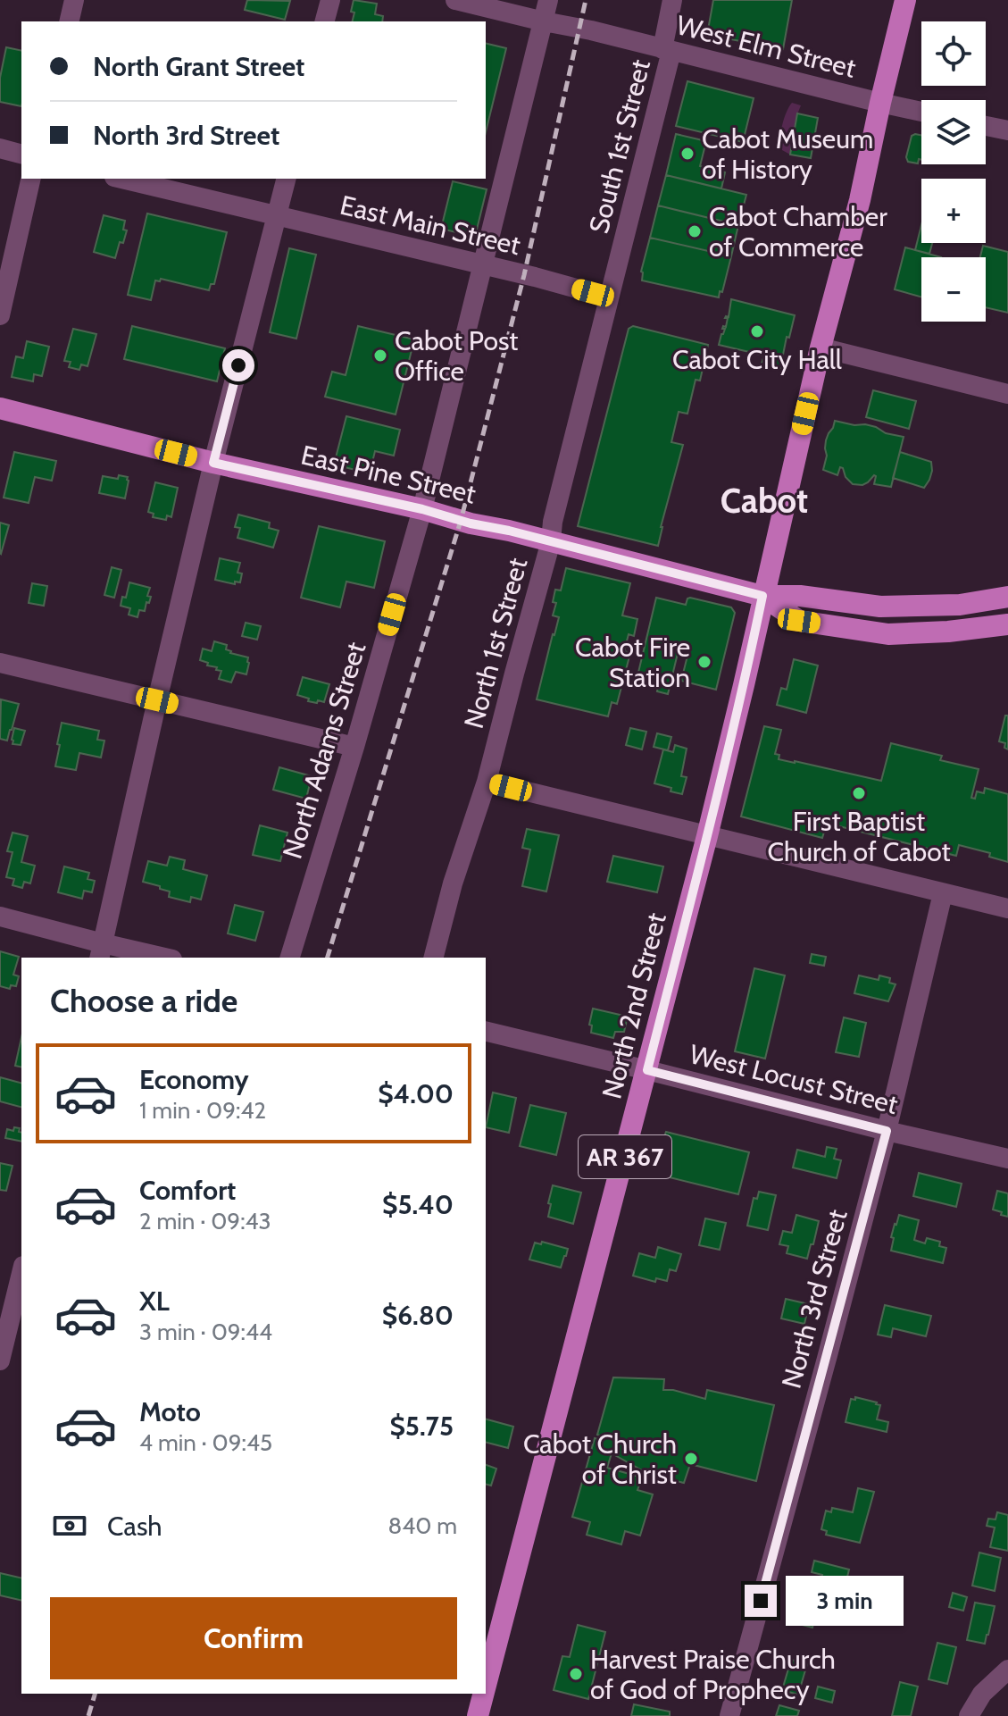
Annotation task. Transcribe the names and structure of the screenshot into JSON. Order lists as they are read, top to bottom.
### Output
{
  "streets": {
    "main road": ["East Pine Street", "North 2nd Street", "AR 367"],
    "street": [
      "West Elm Street",
      "South 1st Street",
      "East Main Street",
      "North 1st Street",
      "North Adams Street",
      "West Locust Street",
      "North 3rd Street"
    ]
  },
  "crossings": [
    ["West Elm Street", "South 1st Street"],
    ["West Elm Street", "North Adams Street"],
    ["West Elm Street", "AR 367"],
    ["South 1st Street", "East Main Street"],
    ["South 1st Street", "North 1st Street"],
    ["East Main Street", "North 1st Street"],
    ["East Main Street", "North Adams Street"],
    ["East Pine Street", "North 1st Street"],
    ["East Pine Street", "North Adams Street"],
    ["East Pine Street", "North 2nd Street"],
    ["North 2nd Street", "West Locust Street"],
    ["North 2nd Street", "AR 367"],
    ["West Locust Street", "North 3rd Street"]
  ],
  "districts": ["Cabot"],
  "places": [
    "Cabot Museum of History",
    "Cabot Chamber of Commerce",
    "Cabot City Hall",
    "Cabot Post Office",
    "Cabot Fire Station",
    "First Baptist Church of Cabot",
    "Cabot Church of Christ",
    "Harvest Praise Church of God of Prophecy"
  ],
  "page": {
    "map_buttons": ["+", "−"],
    "banner": ["North Grant Street", "North 3rd Street"],
    "heading": "Choose a ride",
    "list": [
      {
        "name": "Economy",
        "note": "1 min · 09:42",
        "value": "$4.00"
      },
      {
        "name": "Comfort",
        "note": "2 min · 09:43",
        "value": "$5.40"
      },
      {
        "name": "XL",
        "note": "3 min · 09:44",
        "value": "$6.80"
      },
      {
        "name": "Moto",
        "note": "4 min · 09:45",
        "value": "$5.75"
      }
    ],
    "pay": ["Cash", "840 m"],
    "bubble": "3 min",
    "buttons": "Confirm"
  }
}
